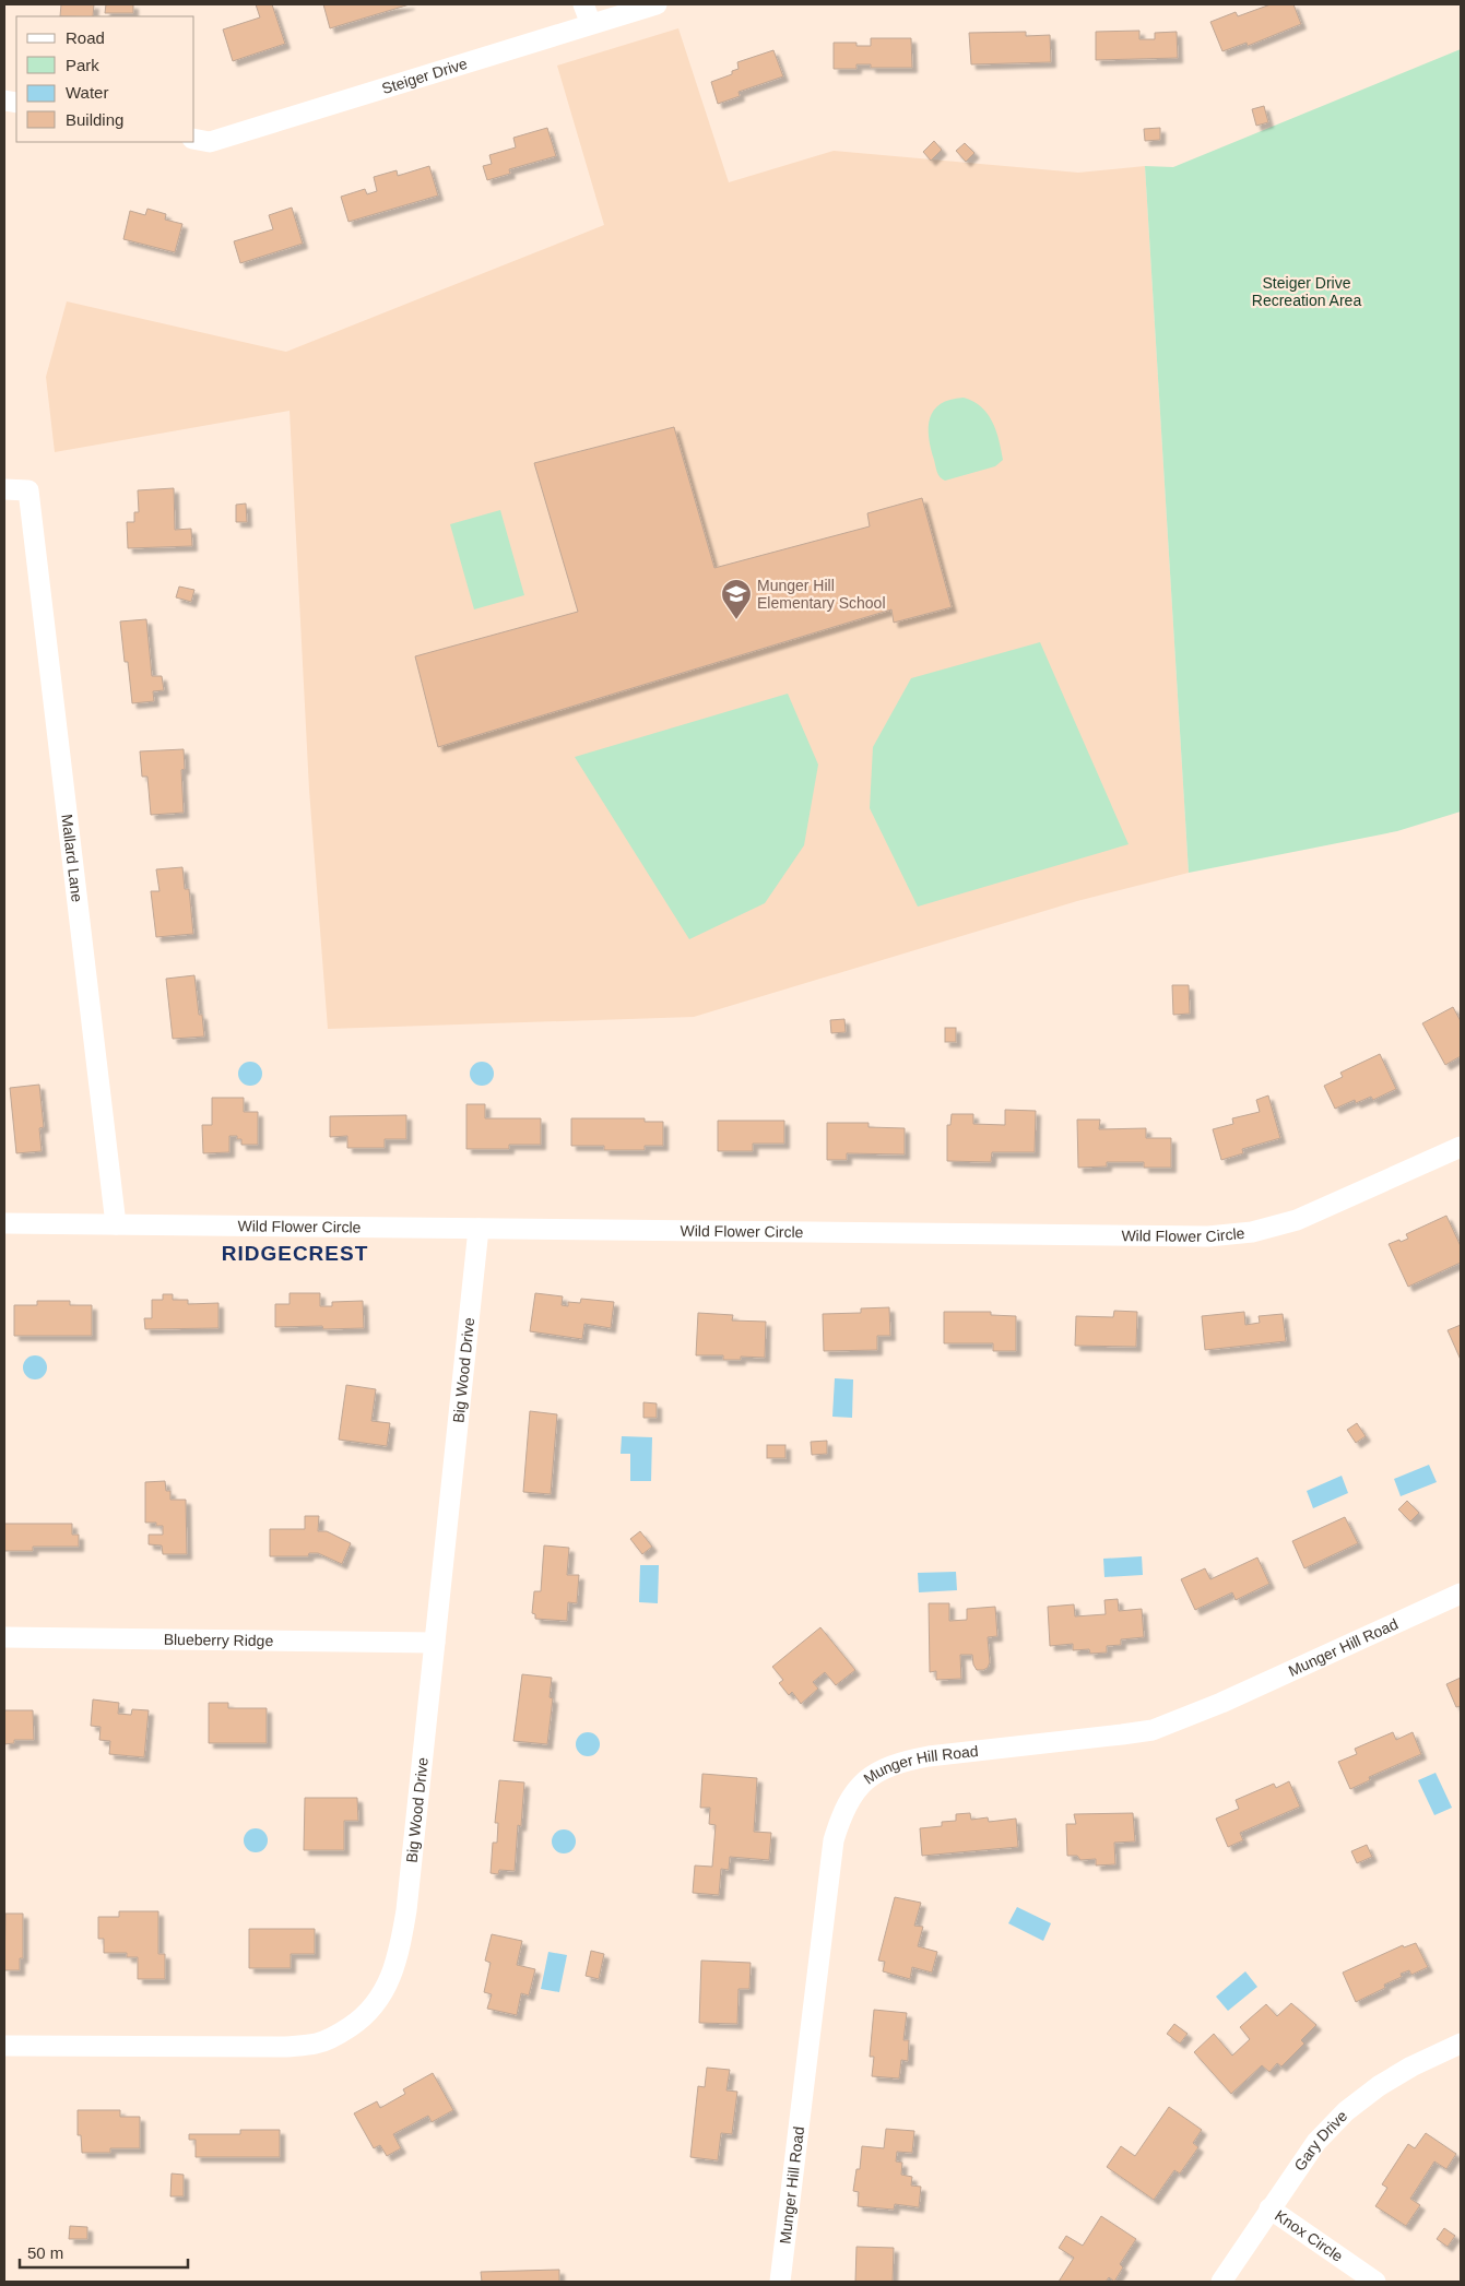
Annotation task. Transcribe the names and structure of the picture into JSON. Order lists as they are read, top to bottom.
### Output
{
  "streets": {
    "street": [
      "Steiger Drive",
      "Mallard Lane",
      "Wild Flower Circle",
      "Big Wood Drive",
      "Blueberry Ridge",
      "Munger Hill Road",
      "Gary Drive",
      "Knox Circle"
    ]
  },
  "crossings": [
    ["Mallard Lane", "Wild Flower Circle"],
    ["Wild Flower Circle", "Big Wood Drive"],
    ["Big Wood Drive", "Blueberry Ridge"],
    ["Gary Drive", "Knox Circle"]
  ],
  "districts": ["RIDGECREST"],
  "parks": ["Steiger Drive Recreation Area"],
  "places": {
    "school or university": ["Munger Hill Elementary School"]
  },
  "legend": [
    "Road",
    "Park",
    "Water",
    "Building"
  ],
  "scale_bar": "50 m"
}
